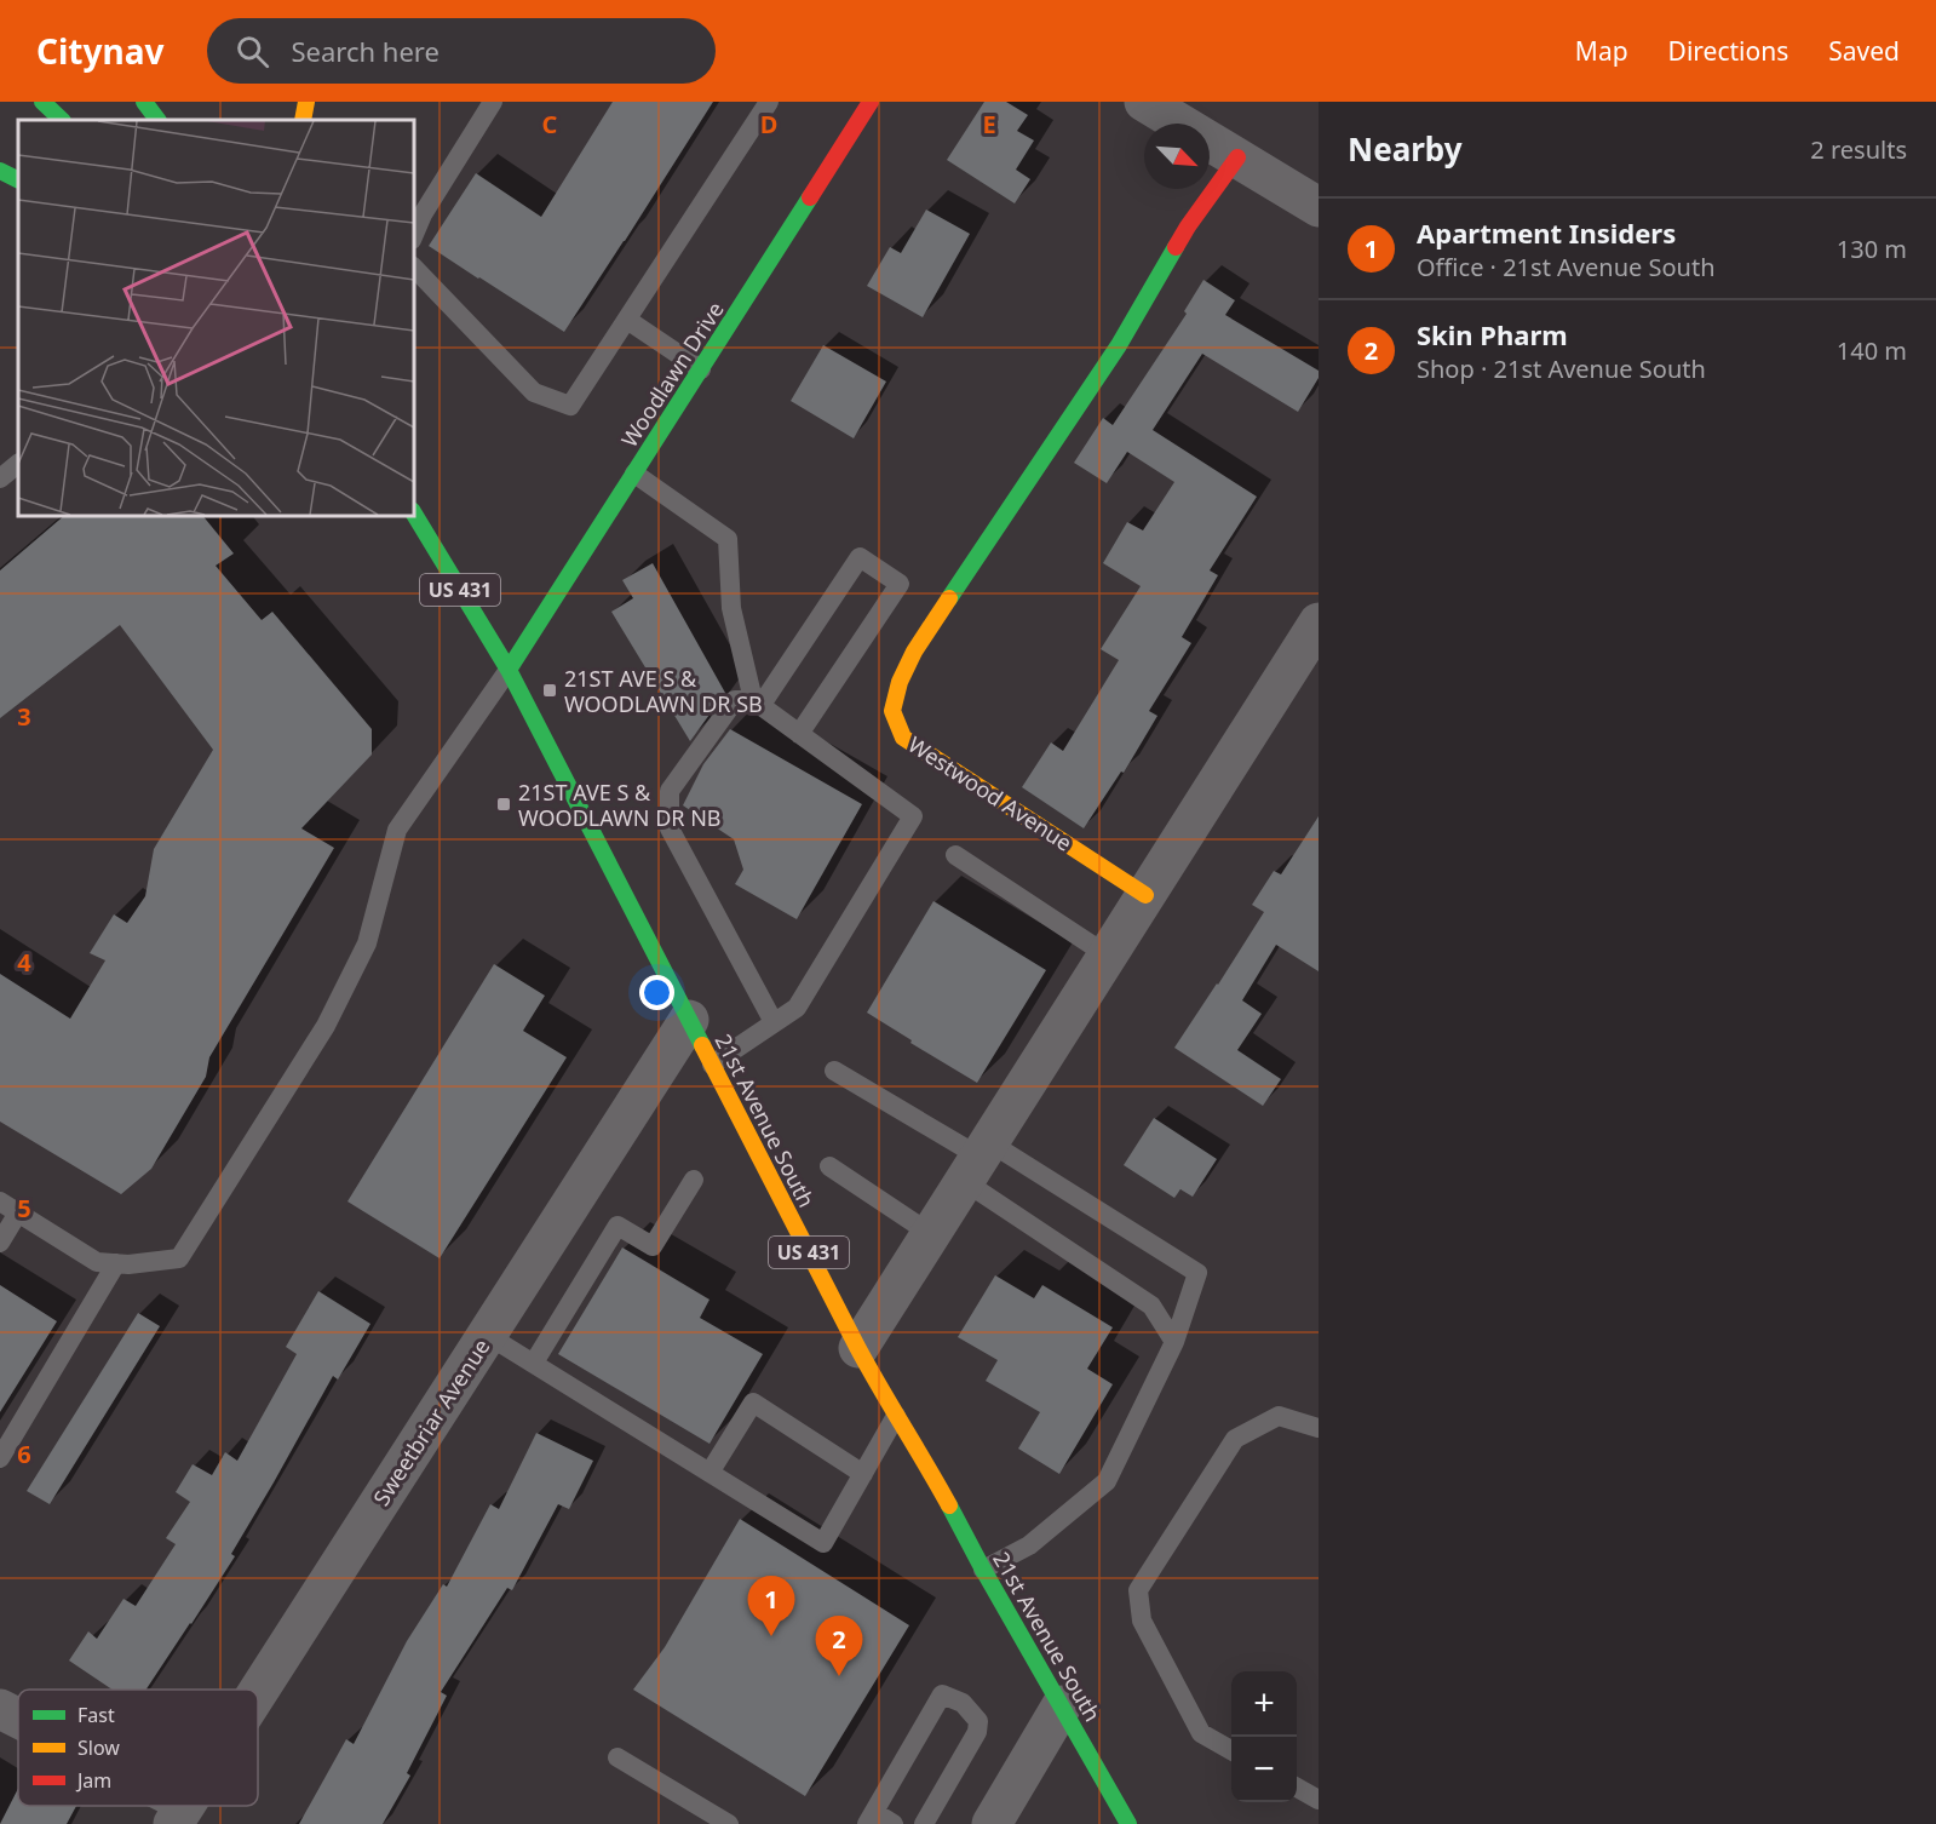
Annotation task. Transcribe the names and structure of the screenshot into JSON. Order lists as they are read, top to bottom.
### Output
{
  "streets": {
    "main road": [
      "Woodlawn Drive",
      "US 431",
      "Westwood Avenue",
      "21st Avenue South"
    ],
    "street": ["Sweetbriar Avenue"]
  },
  "crossings": [
    ["Woodlawn Drive", "21st Avenue South"],
    ["21st Avenue South", "Sweetbriar Avenue"]
  ],
  "places": {
    "transit": ["21ST AVE S & WOODLAWN DR SB", "21ST AVE S & WOODLAWN DR NB"]
  },
  "legend": ["Fast", "Slow", "Jam"],
  "north": "bottom right",
  "page": {
    "header": "Citynav",
    "search": "Search here",
    "nav": ["Map", "Directions", "Saved"],
    "heading": ["Nearby", "2 results"],
    "list": [
      {
        "mark": "1",
        "name": "Apartment Insiders",
        "note": "Office · 21st Avenue South",
        "value": "130 m"
      },
      {
        "mark": "2",
        "name": "Skin Pharm",
        "note": "Shop · 21st Avenue South",
        "value": "140 m"
      }
    ],
    "pins": ["1", "2"],
    "map_buttons": ["+", "−"]
  },
  "grid": {
    "columns": ["C", "D", "E"],
    "rows": [
      "3",
      "4",
      "5",
      "6"
    ]
  }
}
